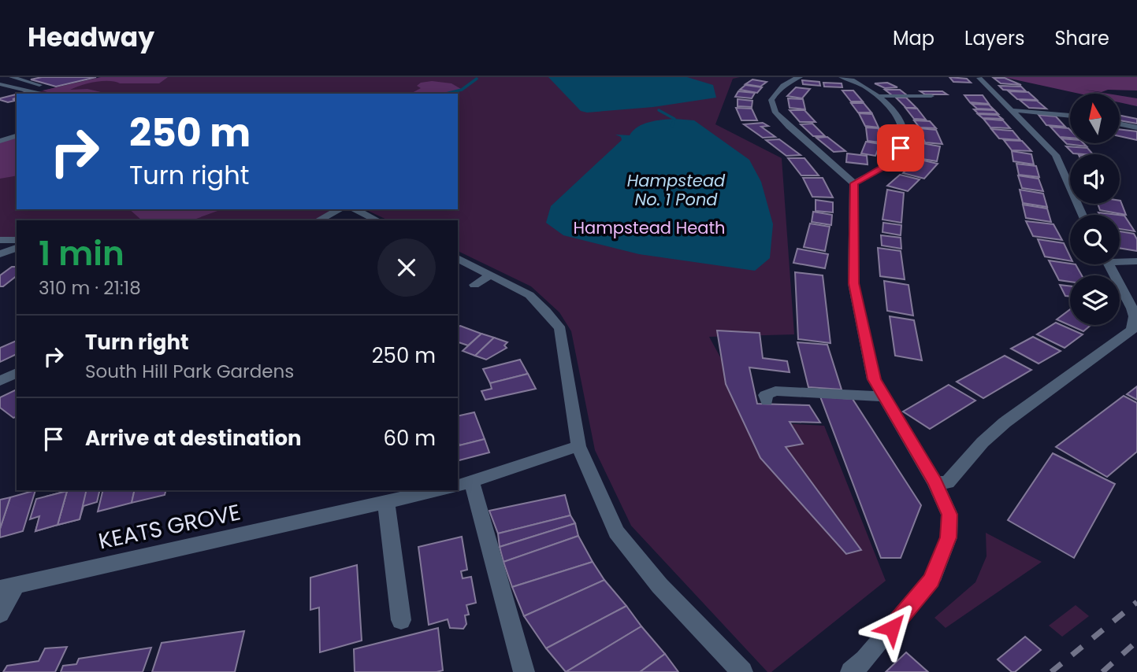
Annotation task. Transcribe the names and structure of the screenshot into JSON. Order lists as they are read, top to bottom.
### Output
{
  "streets": {
    "street": ["KEATS GROVE"]
  },
  "water": ["Hampstead No. 1 Pond"],
  "parks": ["Hampstead Heath"],
  "north": "top",
  "page": {
    "header": "Headway",
    "nav": ["Map", "Layers", "Share"],
    "turn": ["250 m", "Turn right"],
    "heading": ["1 min", "310 m · 21:18"],
    "list": [
      {
        "name": "Turn right",
        "note": "South Hill Park Gardens",
        "value": "250 m"
      },
      {
        "name": "Arrive at destination",
        "value": "60 m"
      }
    ]
  }
}
